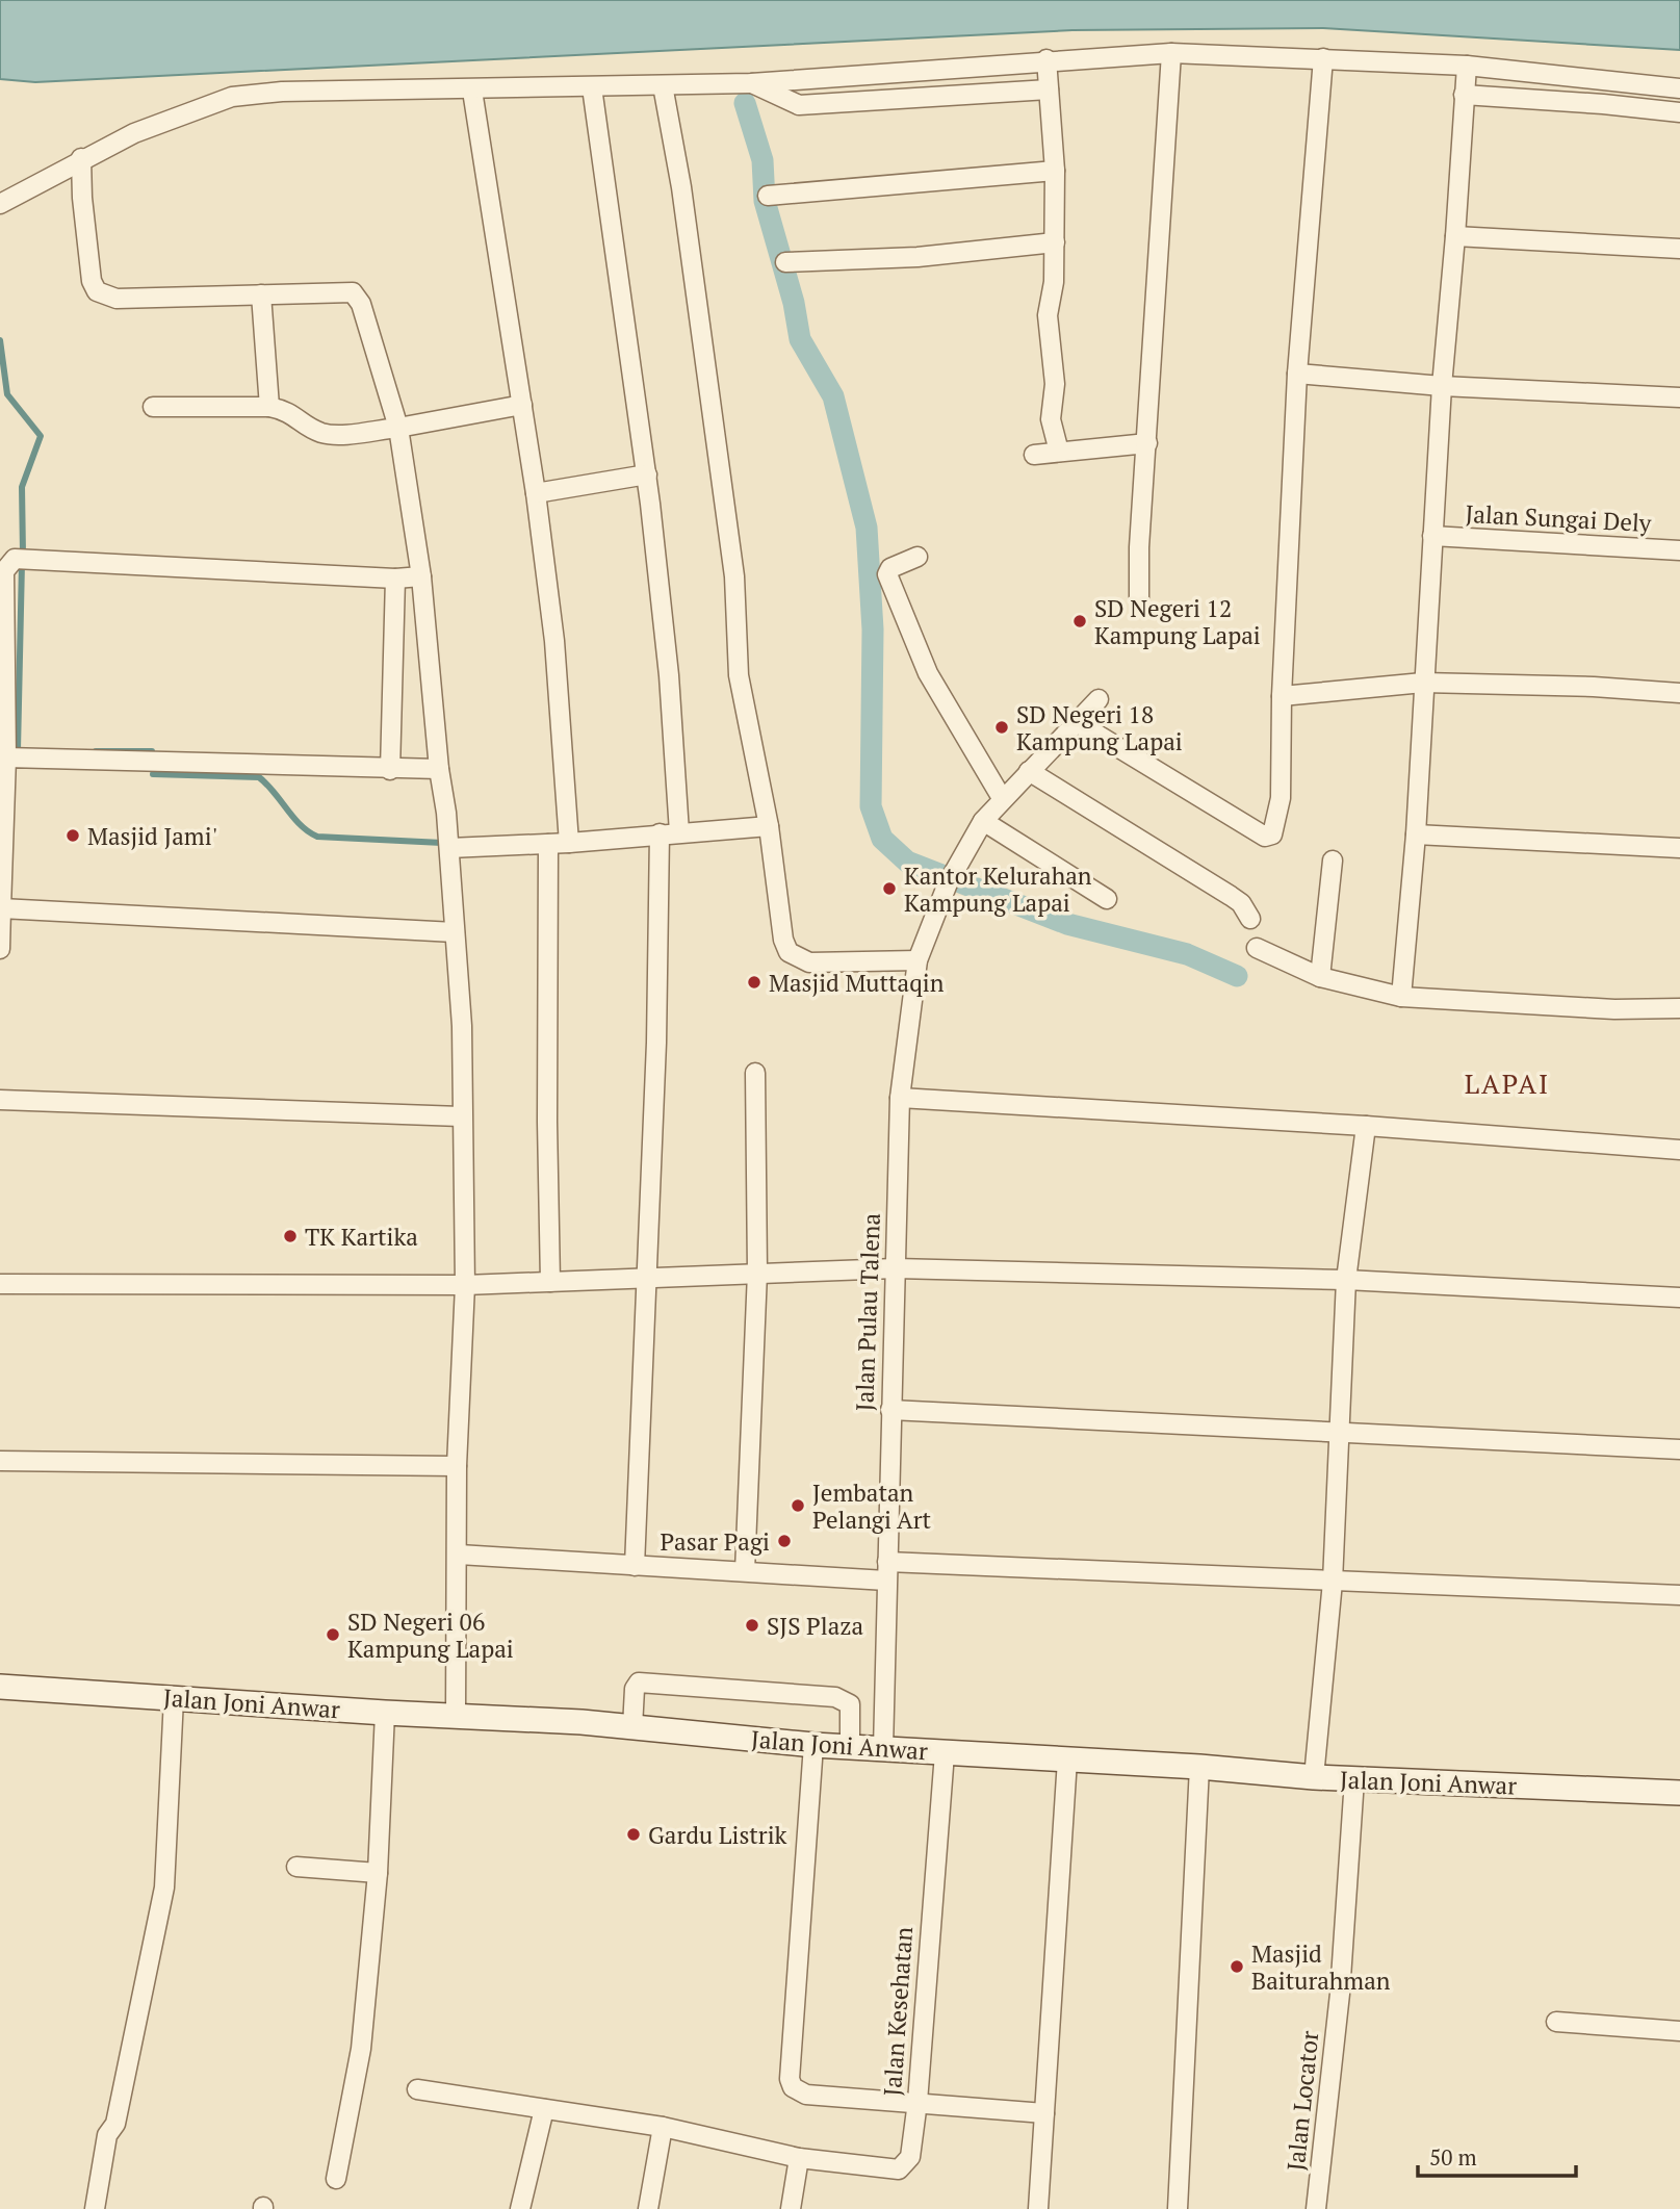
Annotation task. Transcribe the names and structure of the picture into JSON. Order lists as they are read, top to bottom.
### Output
{
  "streets": {
    "main road": ["Jalan Joni Anwar"],
    "street": [
      "Jalan Sungai Dely",
      "Jalan Pulau Talena",
      "Jalan Kesehatan",
      "Jalan Locator"
    ]
  },
  "crossings": [
    ["Jalan Pulau Talena", "Jalan Joni Anwar"],
    ["Jalan Joni Anwar", "Jalan Kesehatan"],
    ["Jalan Joni Anwar", "Jalan Locator"]
  ],
  "districts": ["LAPAI"],
  "places": [
    "SD Negeri 12 Kampung Lapai",
    "SD Negeri 18 Kampung Lapai",
    "Masjid Jami'",
    "Kantor Kelurahan Kampung Lapai",
    "Masjid Muttaqin",
    "TK Kartika",
    "Jembatan Pelangi Art",
    "Pasar Pagi",
    "SJS Plaza",
    "SD Negeri 06 Kampung Lapai",
    "Gardu Listrik",
    "Masjid Baiturahman"
  ],
  "scale_bar": "50 m"
}
